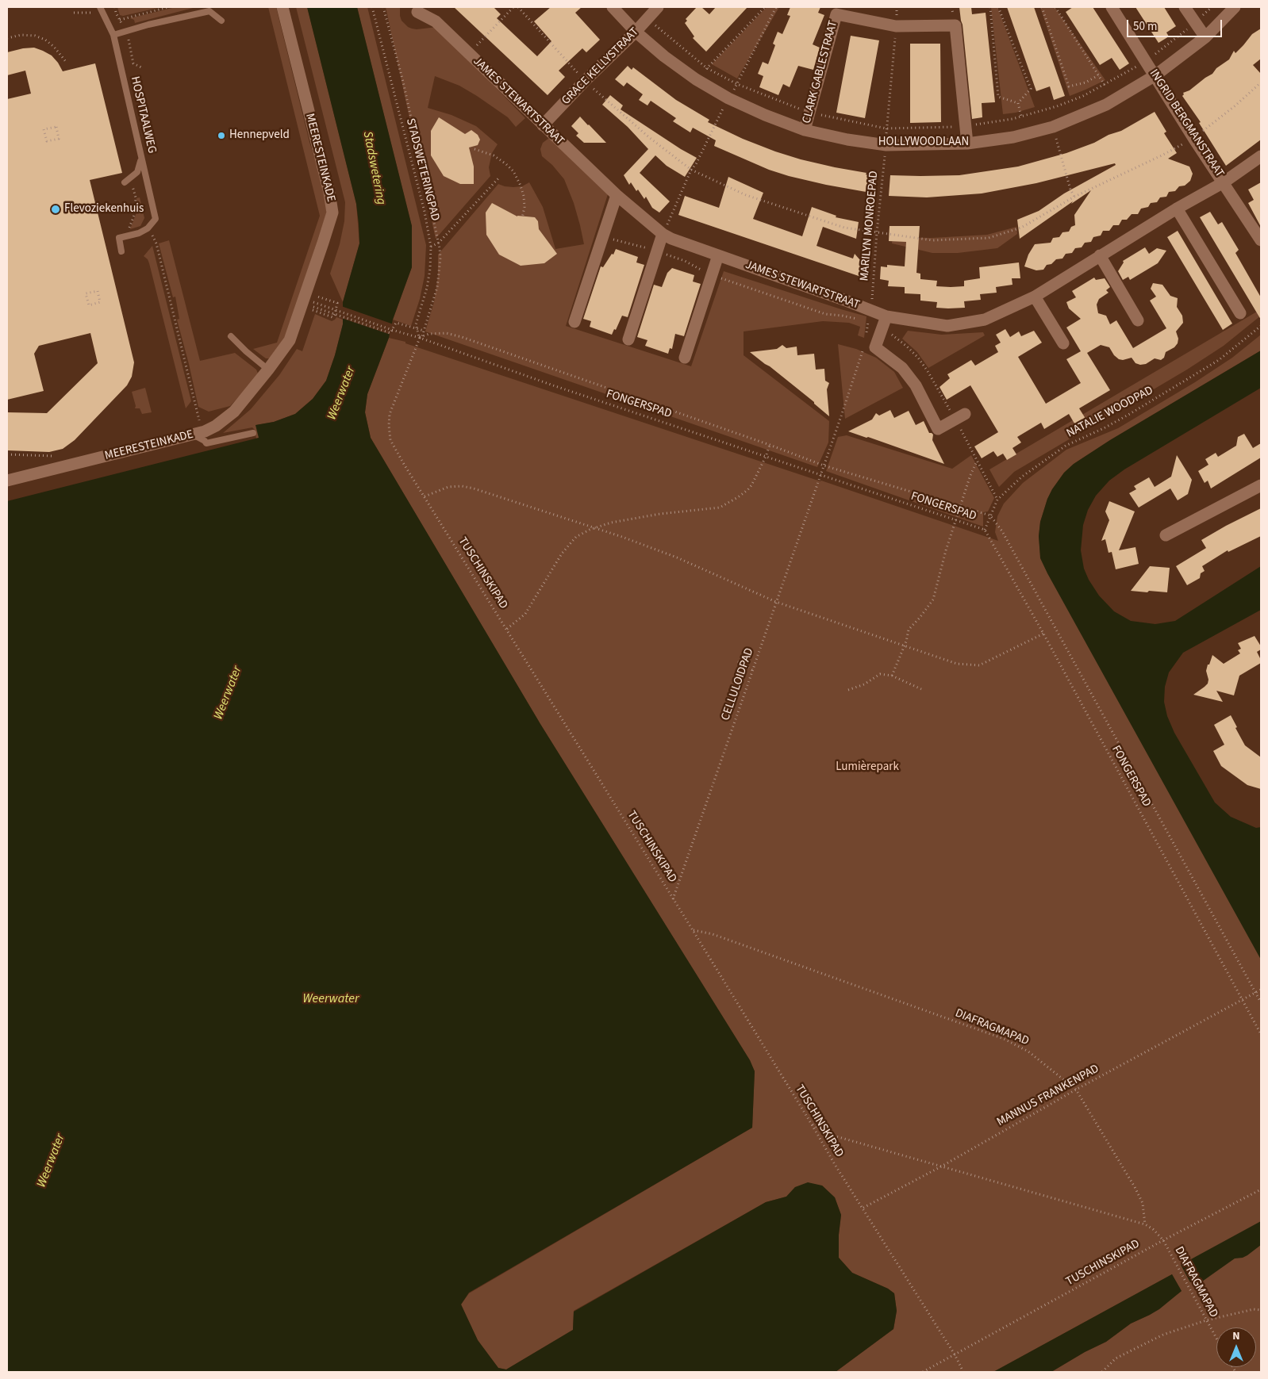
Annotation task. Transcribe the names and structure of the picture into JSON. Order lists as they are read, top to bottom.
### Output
{
  "streets": {
    "street": [
      "GRACE KELLYSTRAAT",
      "CLARK GABLESTRAAT",
      "JAMES STEWARTSTRAAT",
      "INGRID BERGMANSTRAAT",
      "HOLLYWOODLAAN",
      "MEERESTEINKADE"
    ],
    "lane": ["HOSPITAALWEG"],
    "path": [
      "STADSWETERINGPAD",
      "MARILYN MONROEPAD",
      "FONGERSPAD",
      "NATALIE WOODPAD",
      "TUSCHINSKIPAD",
      "CELLULOIDPAD",
      "DIAFRAGMAPAD",
      "MANNUS FRANKENPAD"
    ]
  },
  "crossings": [
    ["GRACE KELLYSTRAAT", "JAMES STEWARTSTRAAT"],
    ["GRACE KELLYSTRAAT", "HOLLYWOODLAAN"],
    ["CLARK GABLESTRAAT", "HOLLYWOODLAAN"],
    ["CLARK GABLESTRAAT", "MARILYN MONROEPAD"],
    ["JAMES STEWARTSTRAAT", "INGRID BERGMANSTRAAT"],
    ["JAMES STEWARTSTRAAT", "MARILYN MONROEPAD"],
    ["INGRID BERGMANSTRAAT", "HOLLYWOODLAAN"],
    ["HOLLYWOODLAAN", "MARILYN MONROEPAD"],
    ["STADSWETERINGPAD", "FONGERSPAD"],
    ["STADSWETERINGPAD", "TUSCHINSKIPAD"],
    ["FONGERSPAD", "NATALIE WOODPAD"],
    ["FONGERSPAD", "TUSCHINSKIPAD"],
    ["FONGERSPAD", "CELLULOIDPAD"],
    ["FONGERSPAD", "MANNUS FRANKENPAD"],
    ["TUSCHINSKIPAD", "CELLULOIDPAD"],
    ["TUSCHINSKIPAD", "DIAFRAGMAPAD"],
    ["TUSCHINSKIPAD", "MANNUS FRANKENPAD"],
    ["DIAFRAGMAPAD", "MANNUS FRANKENPAD"]
  ],
  "water": ["Stadswetering", "Weerwater"],
  "parks": ["Lumièrepark"],
  "places": ["Hennepveld", "Flevoziekenhuis"],
  "scale_bar": "50 m",
  "north": "top"
}
